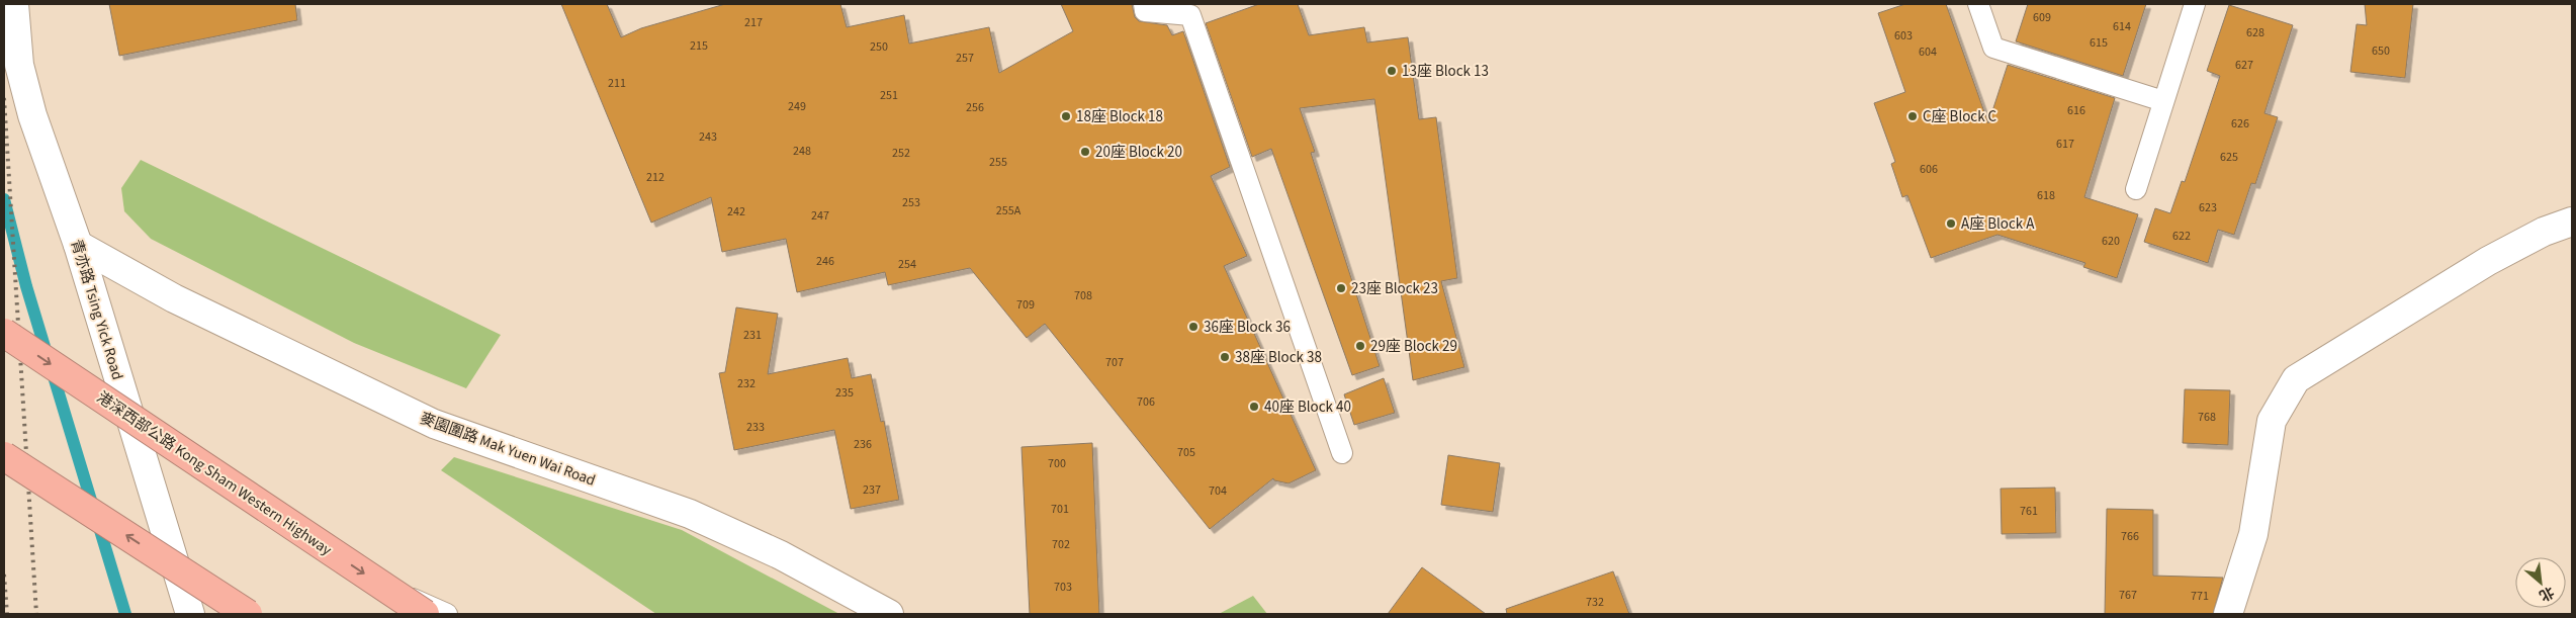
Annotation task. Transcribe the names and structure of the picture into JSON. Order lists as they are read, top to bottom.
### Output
{
  "streets": {
    "highway": ["港深西部公路 Kong Sham Western Highway"],
    "street": ["青亦路 Tsing Yick Road", "麥園圍路 Mak Yuen Wai Road"]
  },
  "crossings": [
    ["青亦路 Tsing Yick Road", "麥園圍路 Mak Yuen Wai Road"]
  ],
  "places": [
    "13座 Block 13",
    "18座 Block 18",
    "C座 Block C",
    "20座 Block 20",
    "A座 Block A",
    "23座 Block 23",
    "36座 Block 36",
    "29座 Block 29",
    "38座 Block 38",
    "40座 Block 40"
  ],
  "house_numbers": [
    "609",
    "217",
    "614",
    "628",
    "603",
    "615",
    "215",
    "250",
    "650",
    "604",
    "257",
    "627",
    "211",
    "251",
    "249",
    "256",
    "616",
    "626",
    "243",
    "617",
    "248",
    "252",
    "625",
    "255",
    "606",
    "212",
    "618",
    "253",
    "623",
    "255A",
    "242",
    "247",
    "622",
    "620",
    "246",
    "254",
    "708",
    "709",
    "231",
    "707",
    "232",
    "235",
    "706",
    "768",
    "233",
    "236",
    "705",
    "700",
    "237",
    "704",
    "701",
    "761",
    "766",
    "702",
    "703",
    "767",
    "771",
    "732"
  ],
  "north": "bottom right"
}
